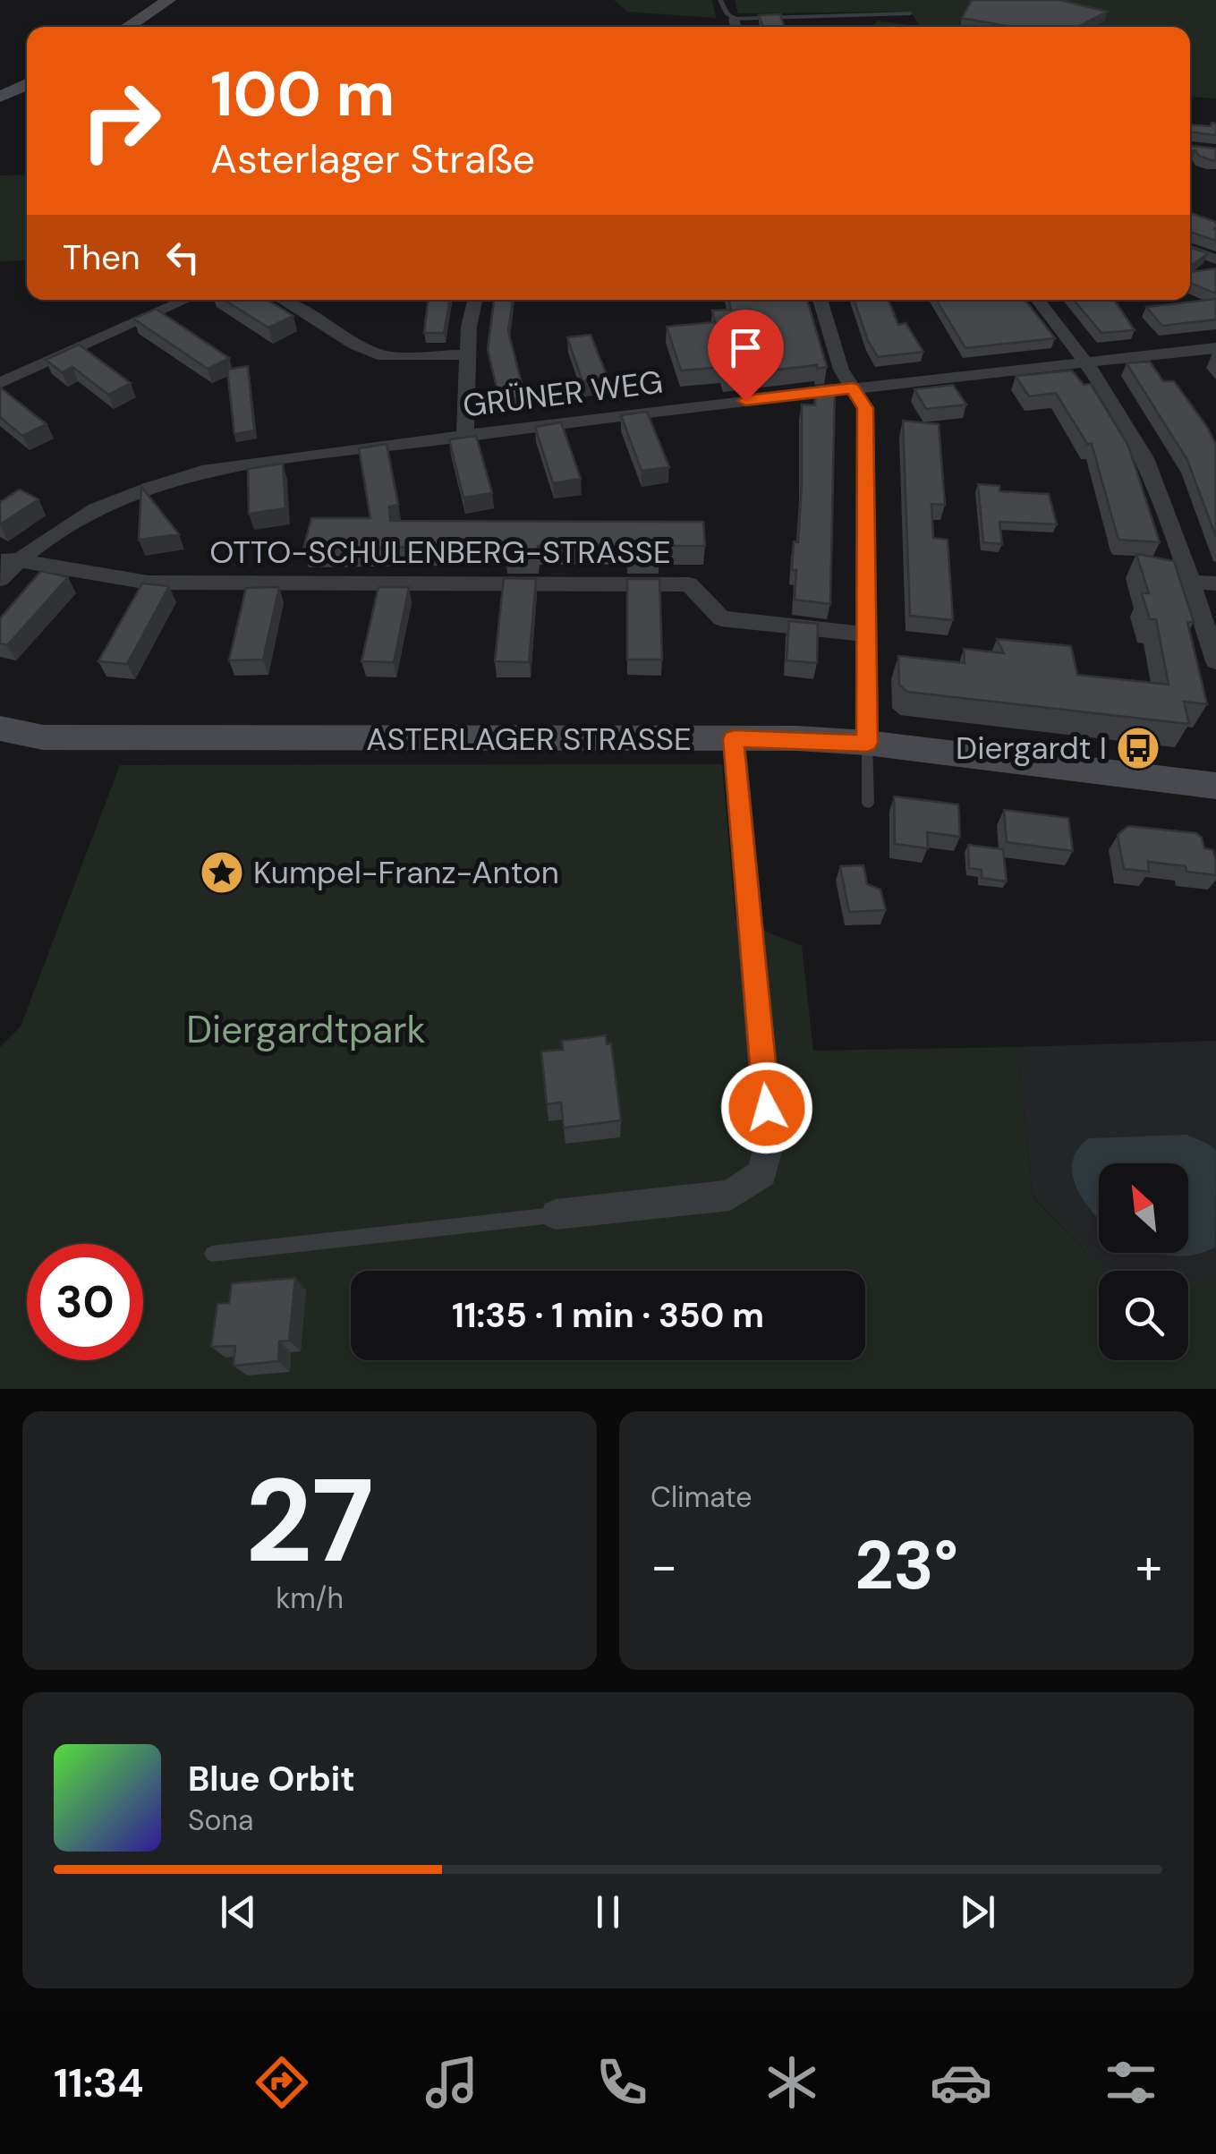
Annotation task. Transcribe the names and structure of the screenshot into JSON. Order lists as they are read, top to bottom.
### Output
{
  "streets": {
    "main road": ["ASTERLAGER STRASSE"],
    "street": ["GRÜNER WEG", "OTTO-SCHULENBERG-STRASSE"]
  },
  "crossings": [
    ["GRÜNER WEG", "OTTO-SCHULENBERG-STRASSE"]
  ],
  "parks": ["Diergardtpark"],
  "places": {
    "bus stop": ["Diergardt I"],
    "place": ["Kumpel-Franz-Anton"]
  },
  "north": "top left",
  "page": {
    "turn": ["100 m", "Asterlager Straße"],
    "then": "Then",
    "limit": "30",
    "trip": "11:35 · 1 min · 350 m",
    "tile": [
      ["27", "km/h"],
      "Climate"
    ],
    "heat": ["−", "23°", "+"],
    "song": ["Blue Orbit", "Sona"],
    "tabs": "11:34"
  }
}
